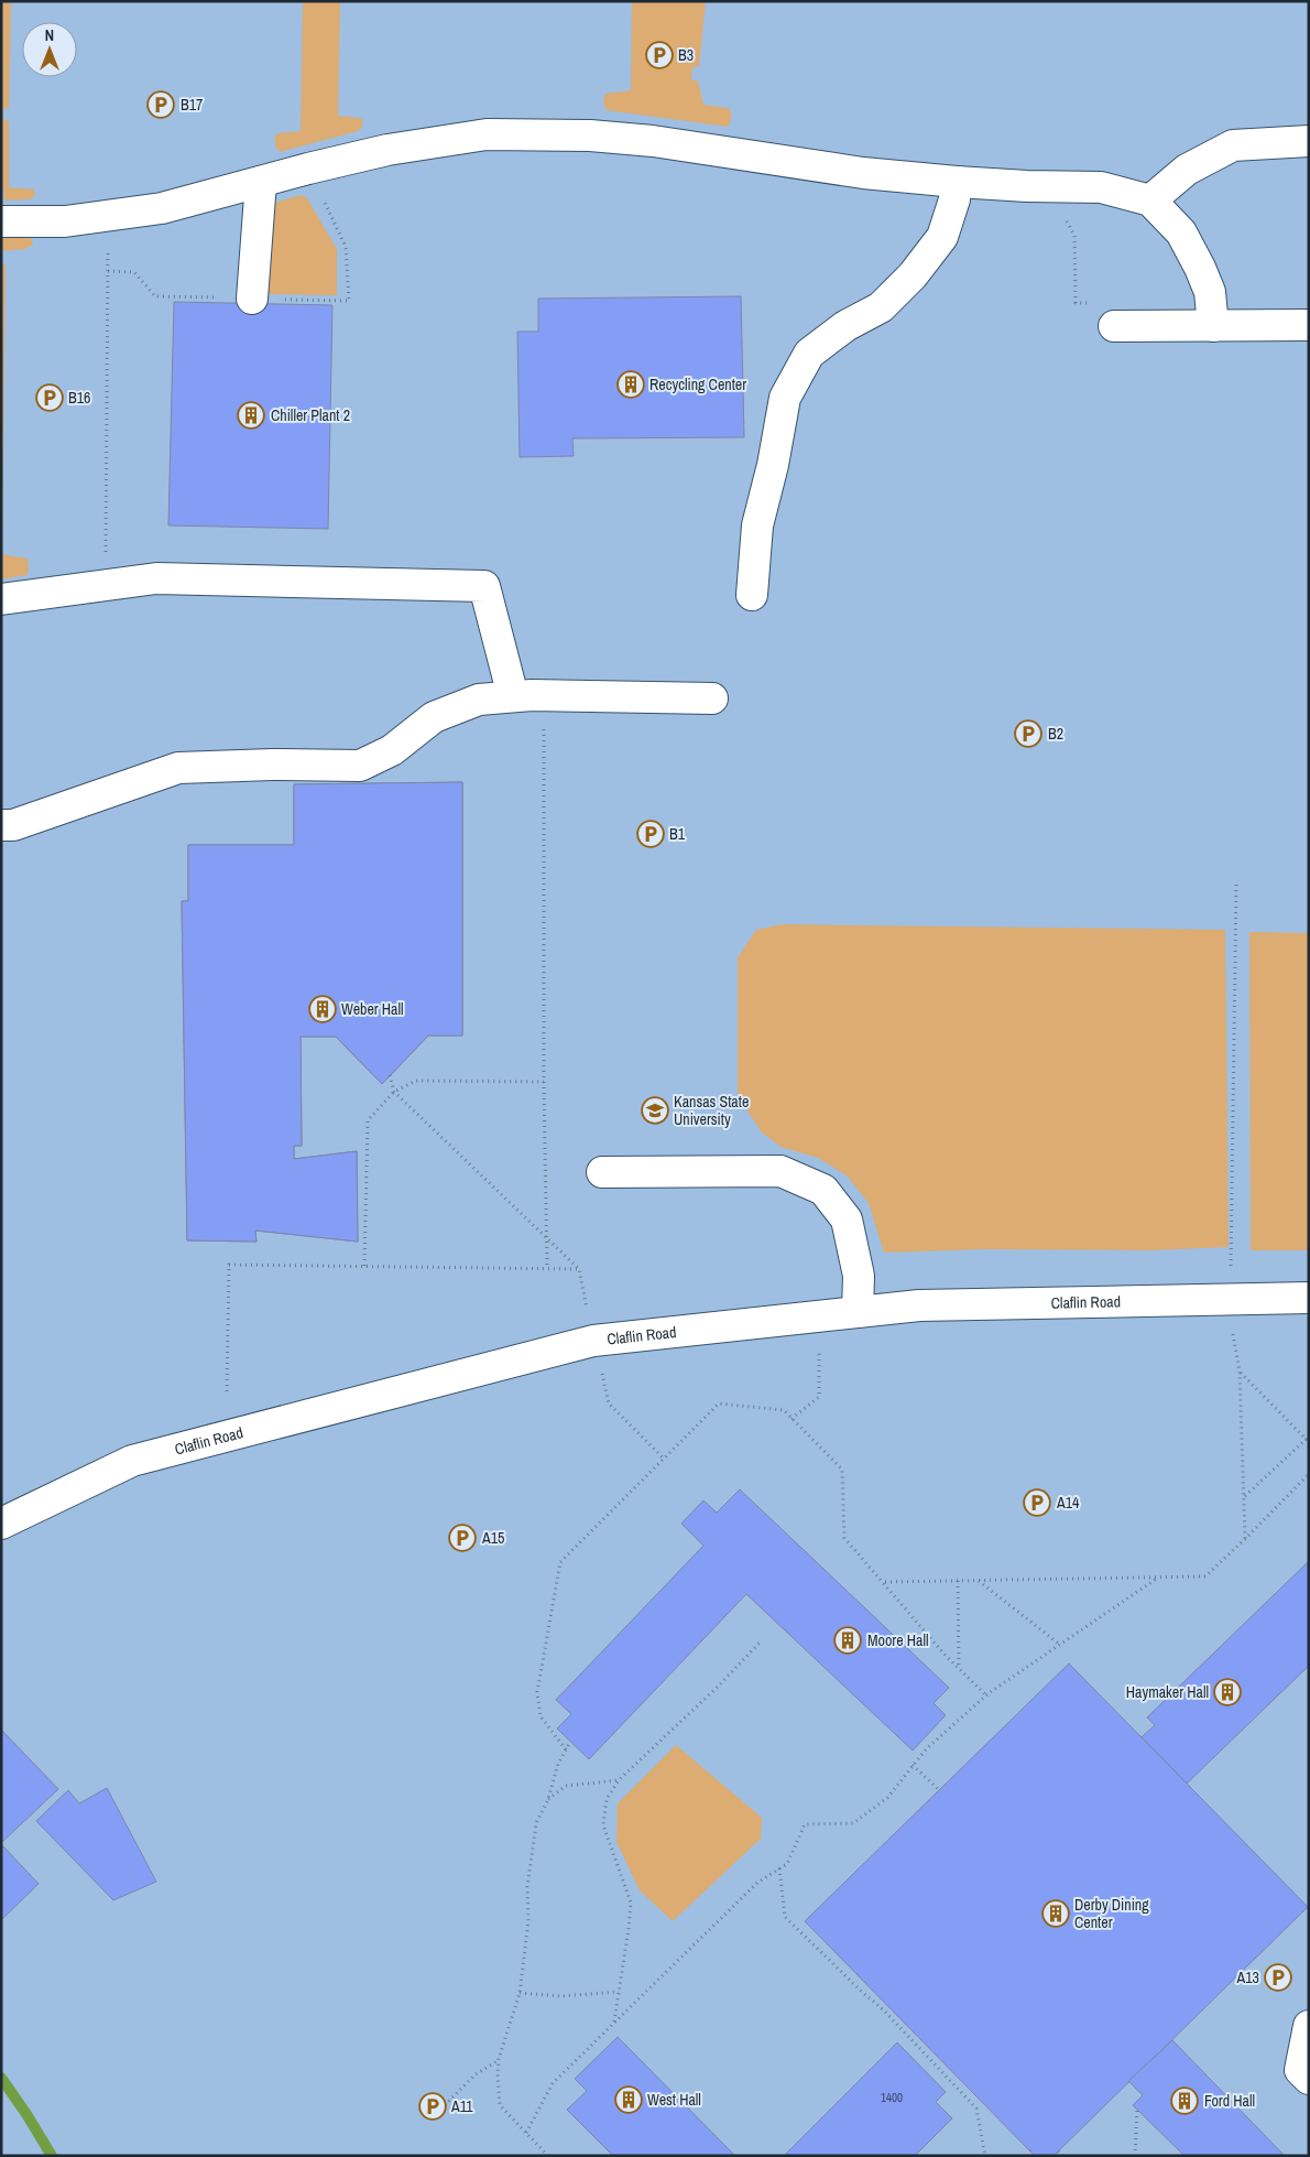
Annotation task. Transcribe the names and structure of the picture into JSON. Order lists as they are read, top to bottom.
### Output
{
  "streets": {
    "street": ["Claflin Road"]
  },
  "places": {
    "parking": [
      "B3",
      "B17",
      "B16",
      "B2",
      "B1",
      "A14",
      "A15",
      "A13",
      "A11"
    ],
    "building": [
      "Recycling Center",
      "Chiller Plant 2",
      "Weber Hall",
      "Moore Hall",
      "Haymaker Hall",
      "Derby Dining Center",
      "West Hall",
      "Ford Hall"
    ],
    "school or university": ["Kansas State University"]
  },
  "house_numbers": ["1400"],
  "north": "top"
}
